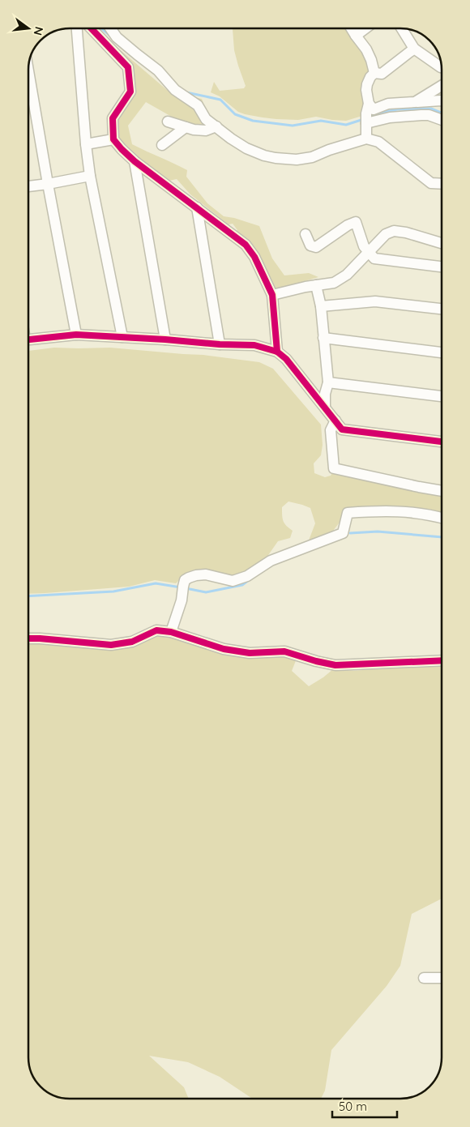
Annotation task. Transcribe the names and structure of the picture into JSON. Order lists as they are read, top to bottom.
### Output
{
  "scale_bar": "50 m",
  "north": "right"
}
